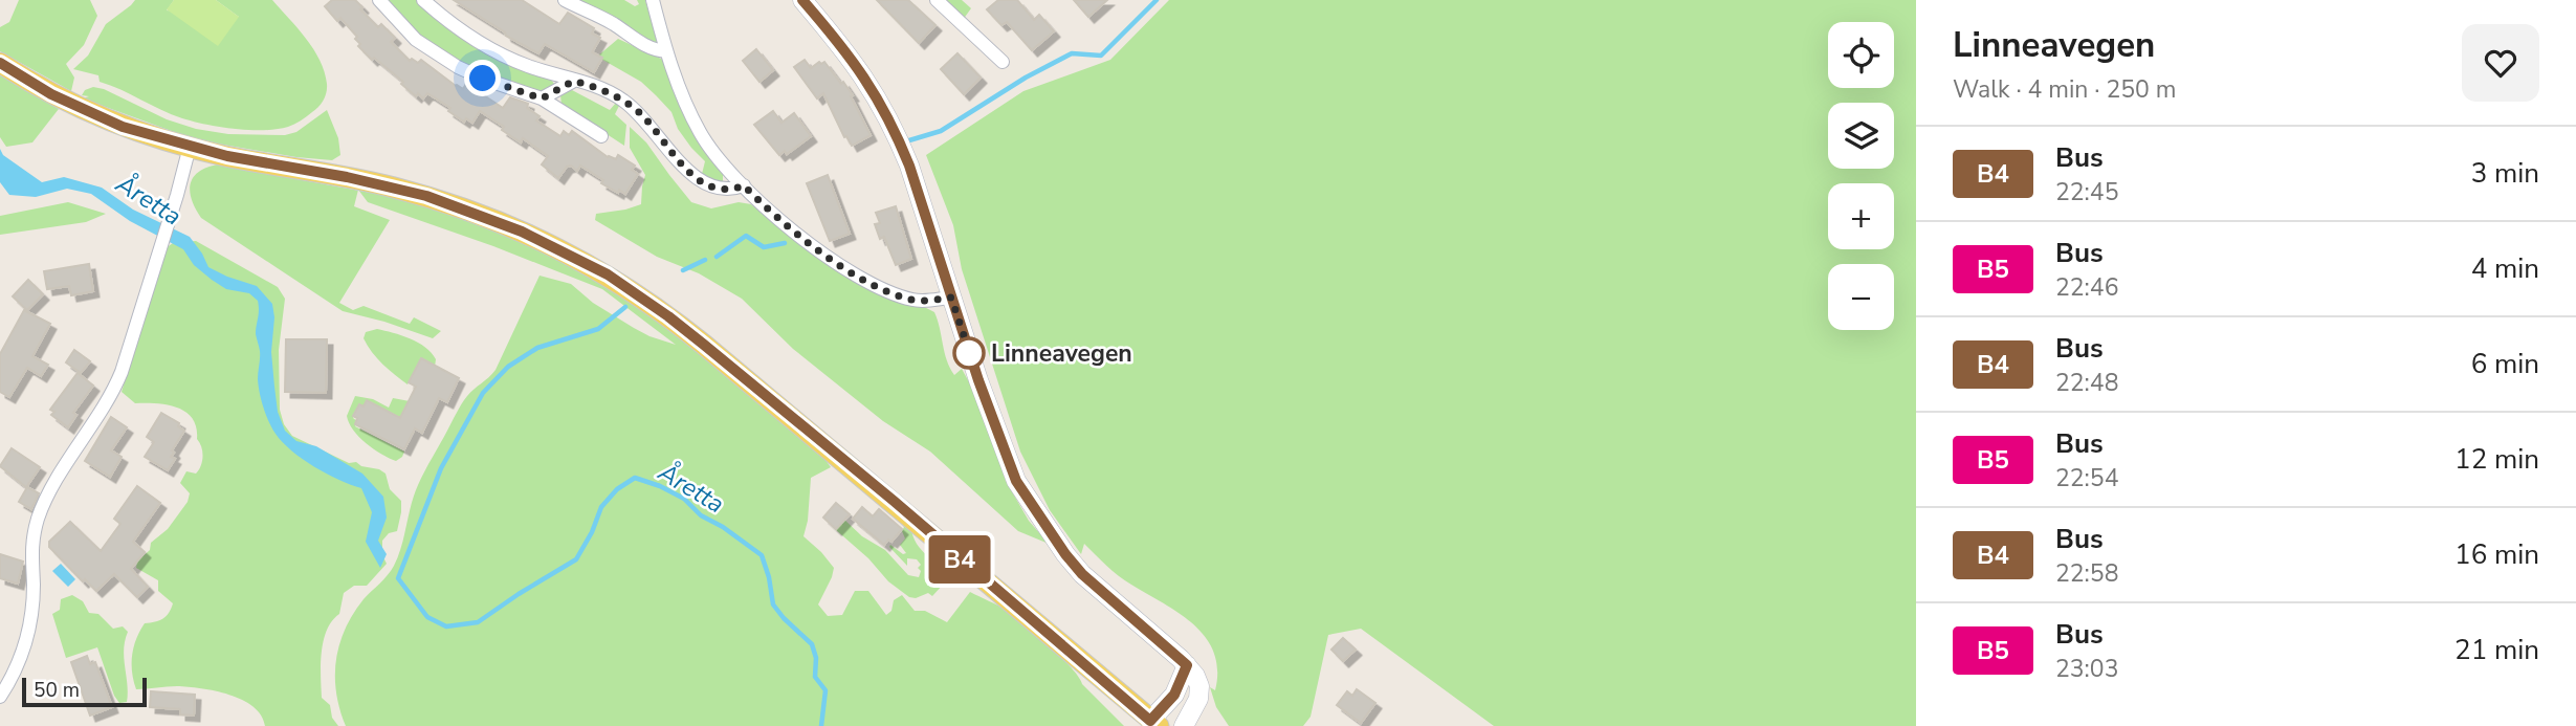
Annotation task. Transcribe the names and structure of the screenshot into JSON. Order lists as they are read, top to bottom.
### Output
{
  "water": ["Åretta"],
  "places": ["Linneavegen"],
  "lines": ["bus line B4"],
  "scale_bar": "50 m",
  "page": {
    "on_map": "B4",
    "heading": ["Linneavegen", "Walk · 4 min · 250 m"],
    "map_buttons": ["+", "−"],
    "list": [
      {
        "mark": "B4",
        "name": "Bus",
        "note": "22:45",
        "value": "3 min"
      },
      {
        "mark": "B5",
        "name": "Bus",
        "note": "22:46",
        "value": "4 min"
      },
      {
        "mark": "B4",
        "name": "Bus",
        "note": "22:48",
        "value": "6 min"
      },
      {
        "mark": "B5",
        "name": "Bus",
        "note": "22:54",
        "value": "12 min"
      },
      {
        "mark": "B4",
        "name": "Bus",
        "note": "22:58",
        "value": "16 min"
      },
      {
        "mark": "B5",
        "name": "Bus",
        "note": "23:03",
        "value": "21 min"
      }
    ],
    "scale": "50 m"
  }
}
